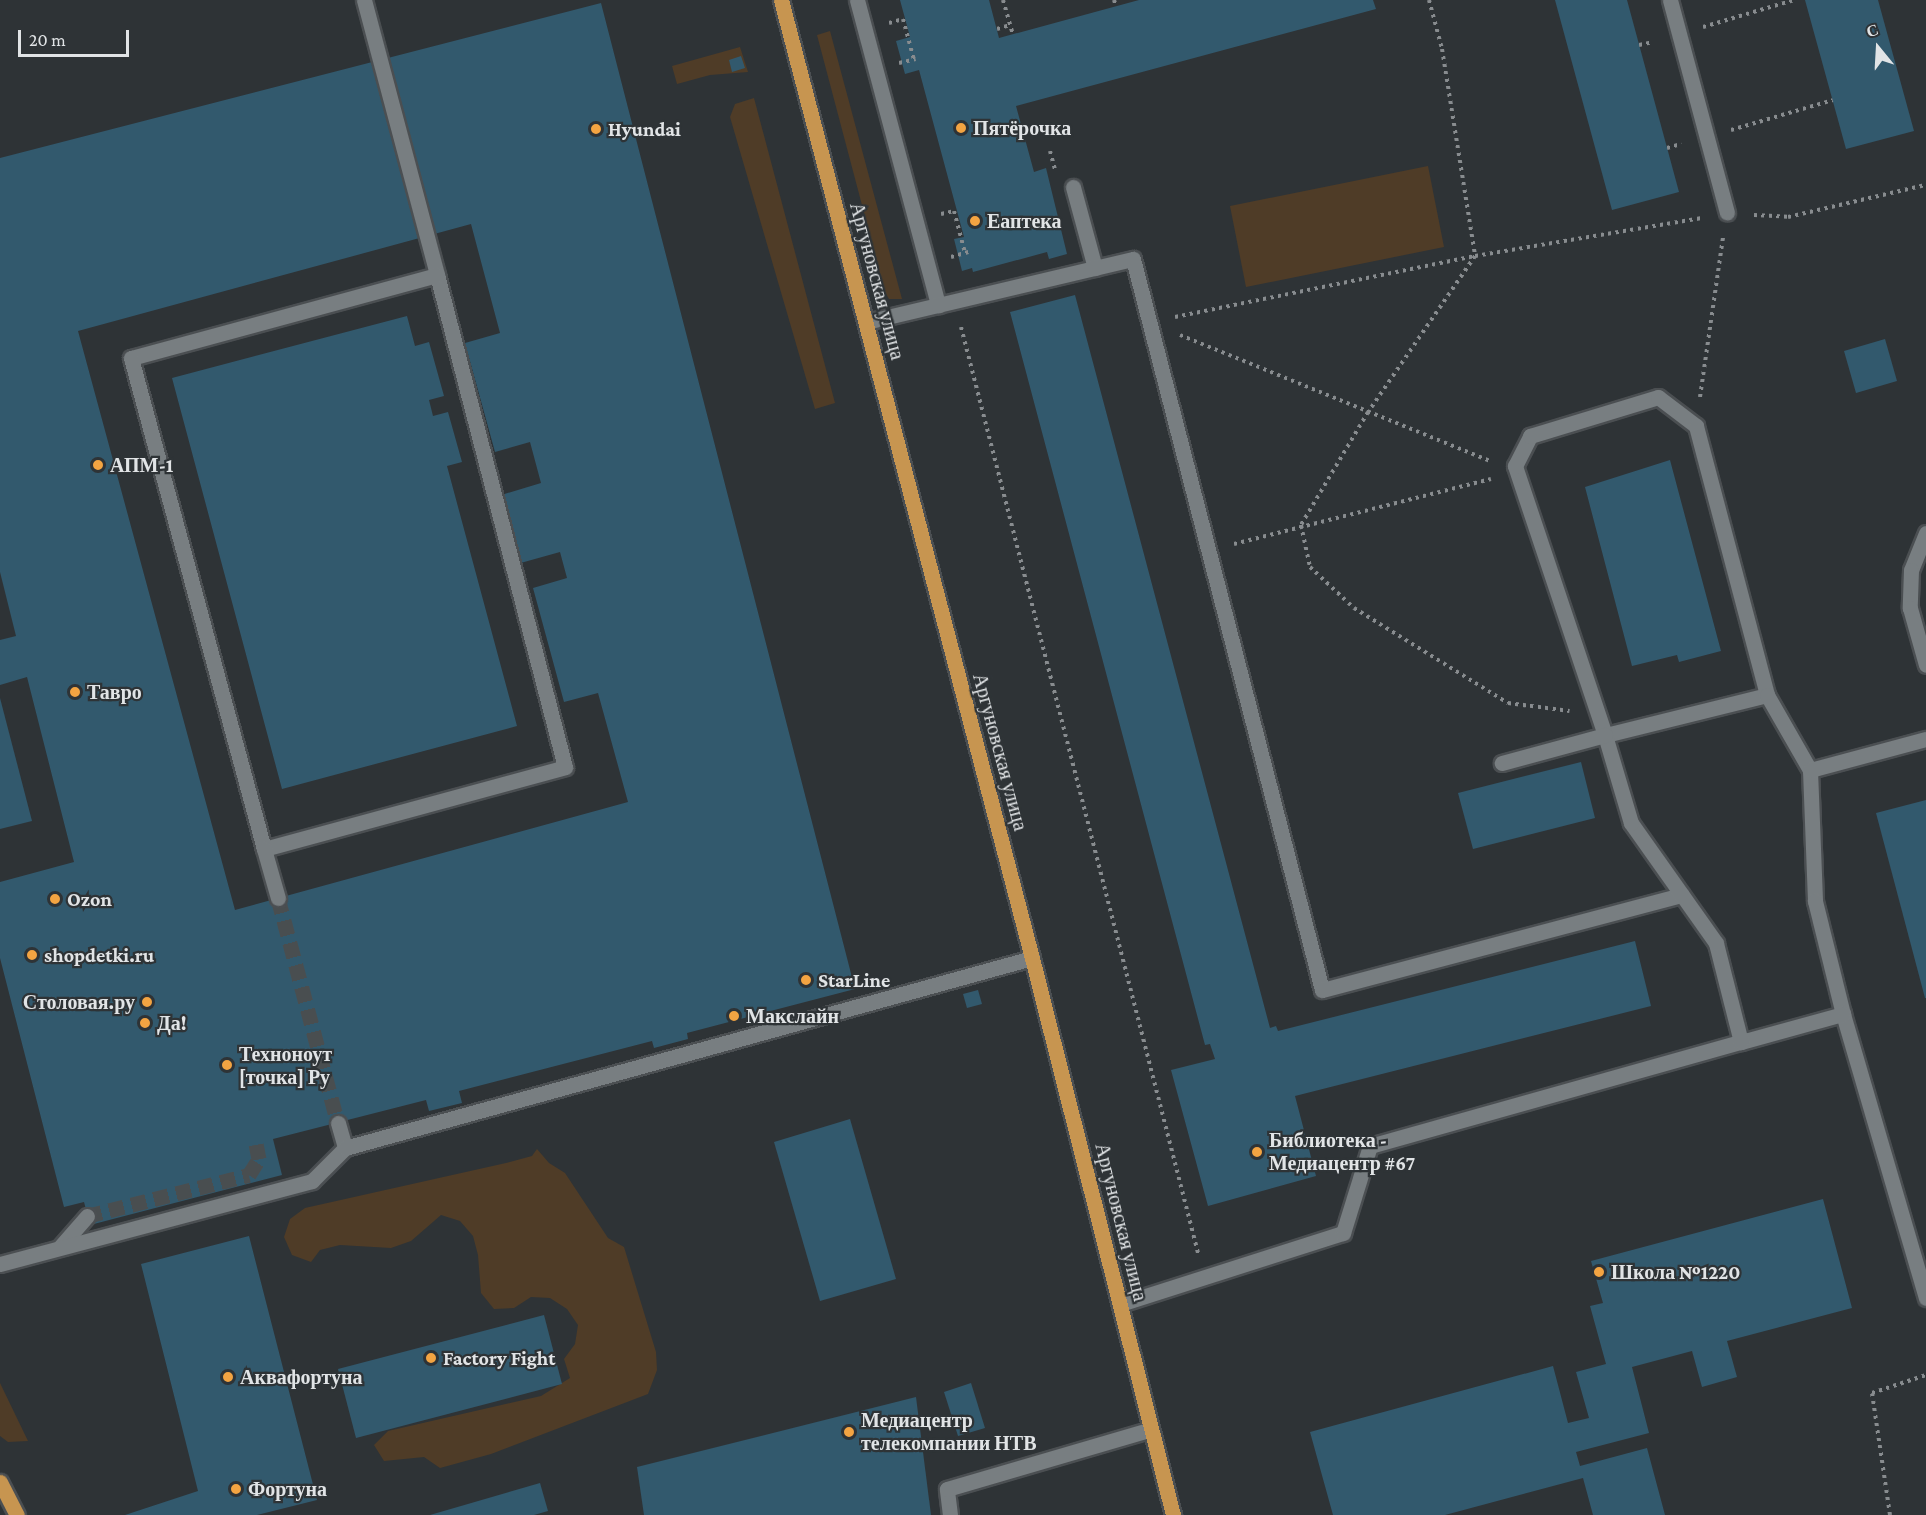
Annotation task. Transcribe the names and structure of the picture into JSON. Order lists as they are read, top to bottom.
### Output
{
  "streets": {
    "main road": ["Аргуновская улица"]
  },
  "places": [
    "Пятёрочка",
    "Hyundai",
    "Еаптека",
    "АПМ-1",
    "Тавро",
    "Ozon",
    "shopdetki.ru",
    "StarLine",
    "Столовая.ру",
    "Макслайн",
    "Да!",
    "Техноноут [точка] Ру",
    "Библиотека - Медиацентр #67",
    "Школа №1220",
    "Factory Fight",
    "Аквафортуна",
    "Медиацентр телекомпании НТВ",
    "Фортуна"
  ],
  "scale_bar": "20 m",
  "north": "top"
}
